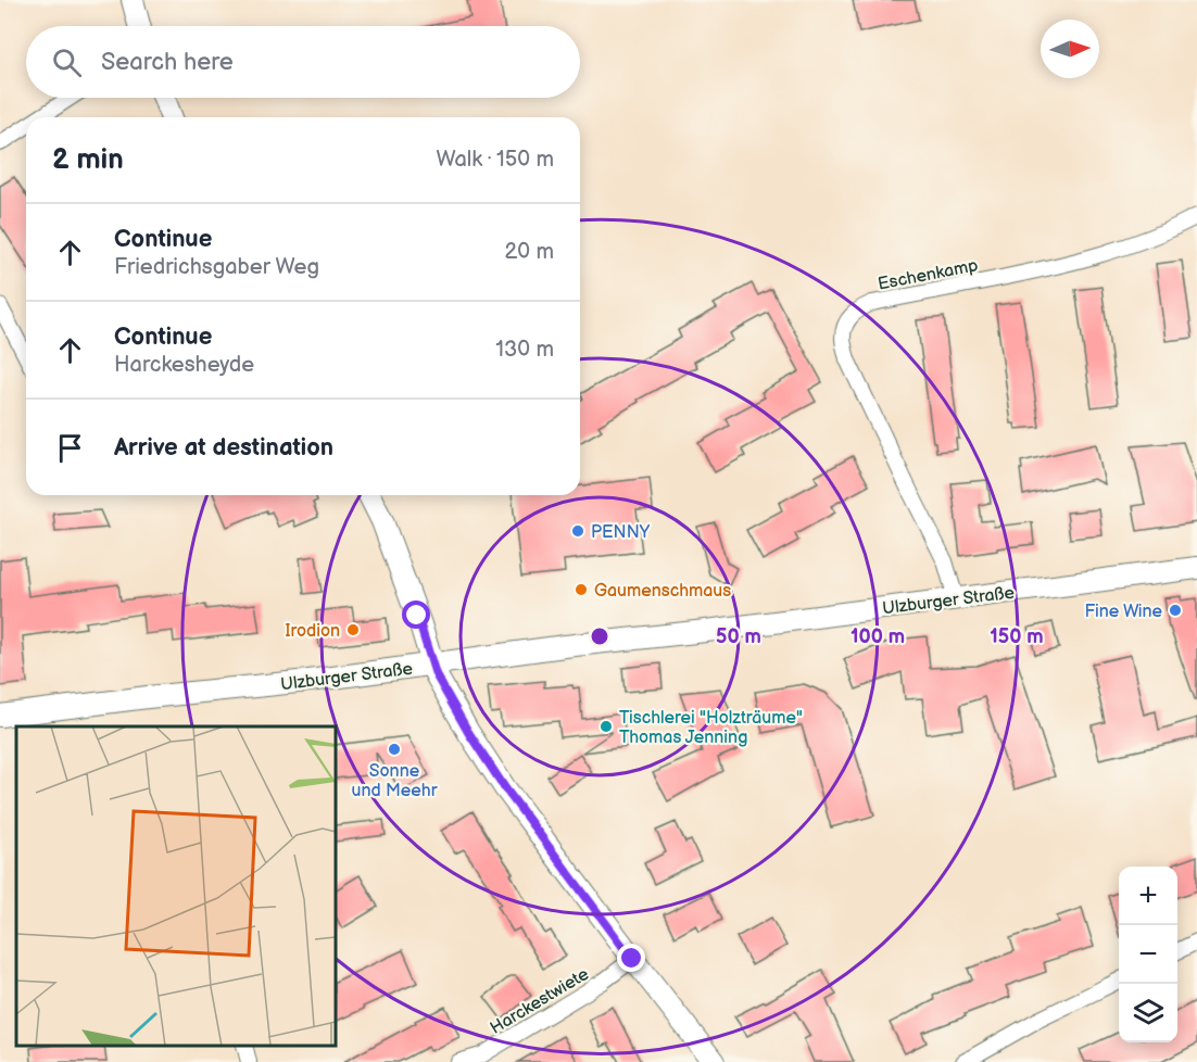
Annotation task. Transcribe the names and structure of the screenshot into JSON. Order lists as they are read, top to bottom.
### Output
{
  "streets": {
    "main road": ["Ulzburger Straße"],
    "street": ["Eschenkamp", "Harckestwiete"]
  },
  "crossings": [
    ["Eschenkamp", "Ulzburger Straße"]
  ],
  "places": [
    "PENNY",
    "Gaumenschmaus",
    "Fine Wine",
    "Irodion",
    "Tischlerei \"Holzträume\" Thomas Jenning",
    "Sonne und Meehr"
  ],
  "north": "right",
  "page": {
    "search": "Search here",
    "heading": ["2 min", "Walk · 150 m"],
    "list": [
      ["Continue", "Friedrichsgaber Weg", "20 m"],
      ["Continue", "Harckesheyde", "130 m"],
      "Arrive at destination"
    ],
    "map_buttons": ["+", "−"]
  },
  "rings": ["50 m", "100 m", "150 m"]
}
